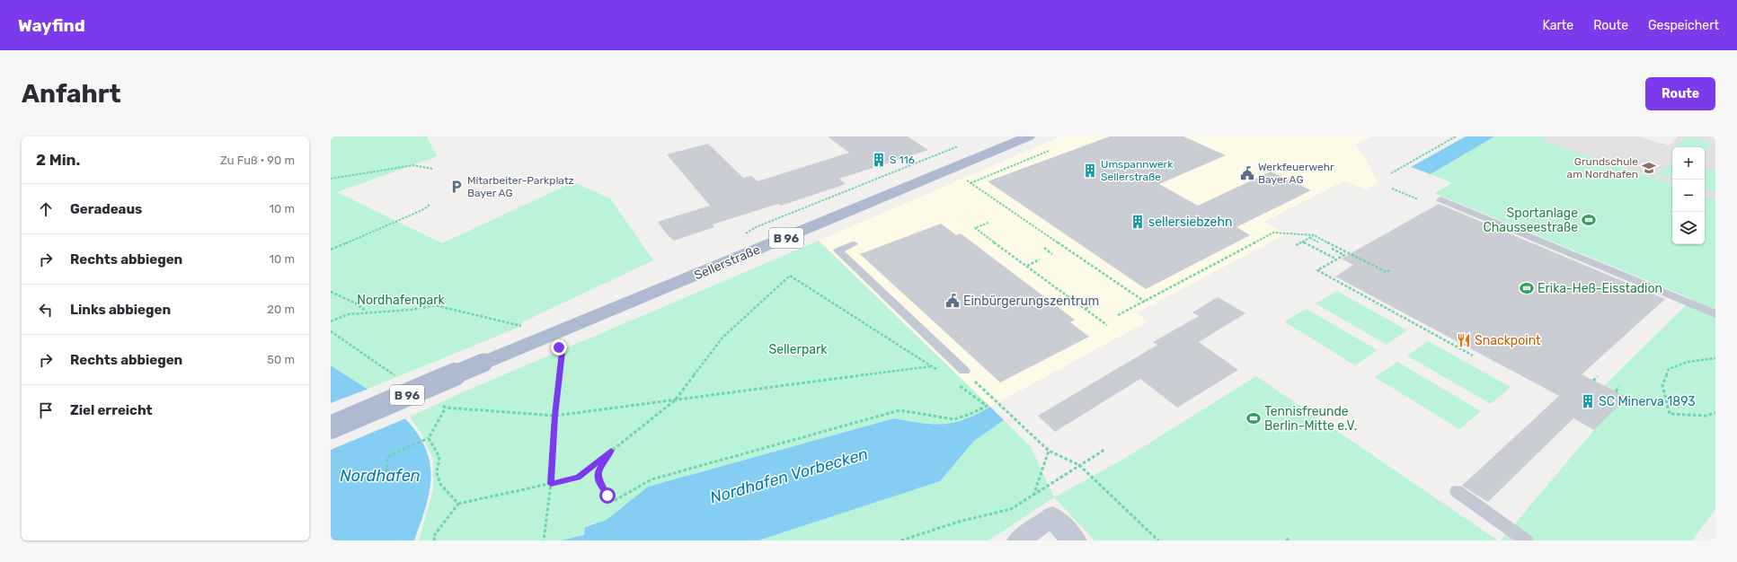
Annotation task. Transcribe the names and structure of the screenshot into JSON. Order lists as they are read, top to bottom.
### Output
{
  "streets": {
    "main road": ["B 96", "Sellerstraße"]
  },
  "water": ["Nordhafen", "Nordhafen Vorbecken"],
  "parks": ["Nordhafenpark", "Sellerpark"],
  "places": {
    "building": [
      "S 116",
      "Umspannwerk Sellerstraße",
      "sellersiebzehn",
      "SC Minerva 1893"
    ],
    "school or university": ["Grundschule am Nordhafen"],
    "public building": ["Werkfeuerwehr Bayer AG", "Einbürgerungszentrum"],
    "parking": ["Mitarbeiter-Parkplatz Bayer AG"],
    "sports": ["Sportanlage Chausseestraße", "Erika-Heß-Eisstadion", "Tennisfreunde Berlin-Mitte e.V."],
    "restaurant": ["Snackpoint"]
  },
  "page": {
    "header": "Wayfind",
    "nav": ["Karte", "Route", "Gespeichert"],
    "buttons": "Route",
    "title": "Anfahrt",
    "heading": ["2 Min.", "Zu Fuß · 90 m"],
    "map_buttons": ["+", "−"],
    "list": [
      ["Geradeaus", "10 m"],
      ["Rechts abbiegen", "10 m"],
      ["Links abbiegen", "20 m"],
      ["Rechts abbiegen", "50 m"],
      "Ziel erreicht"
    ]
  }
}
